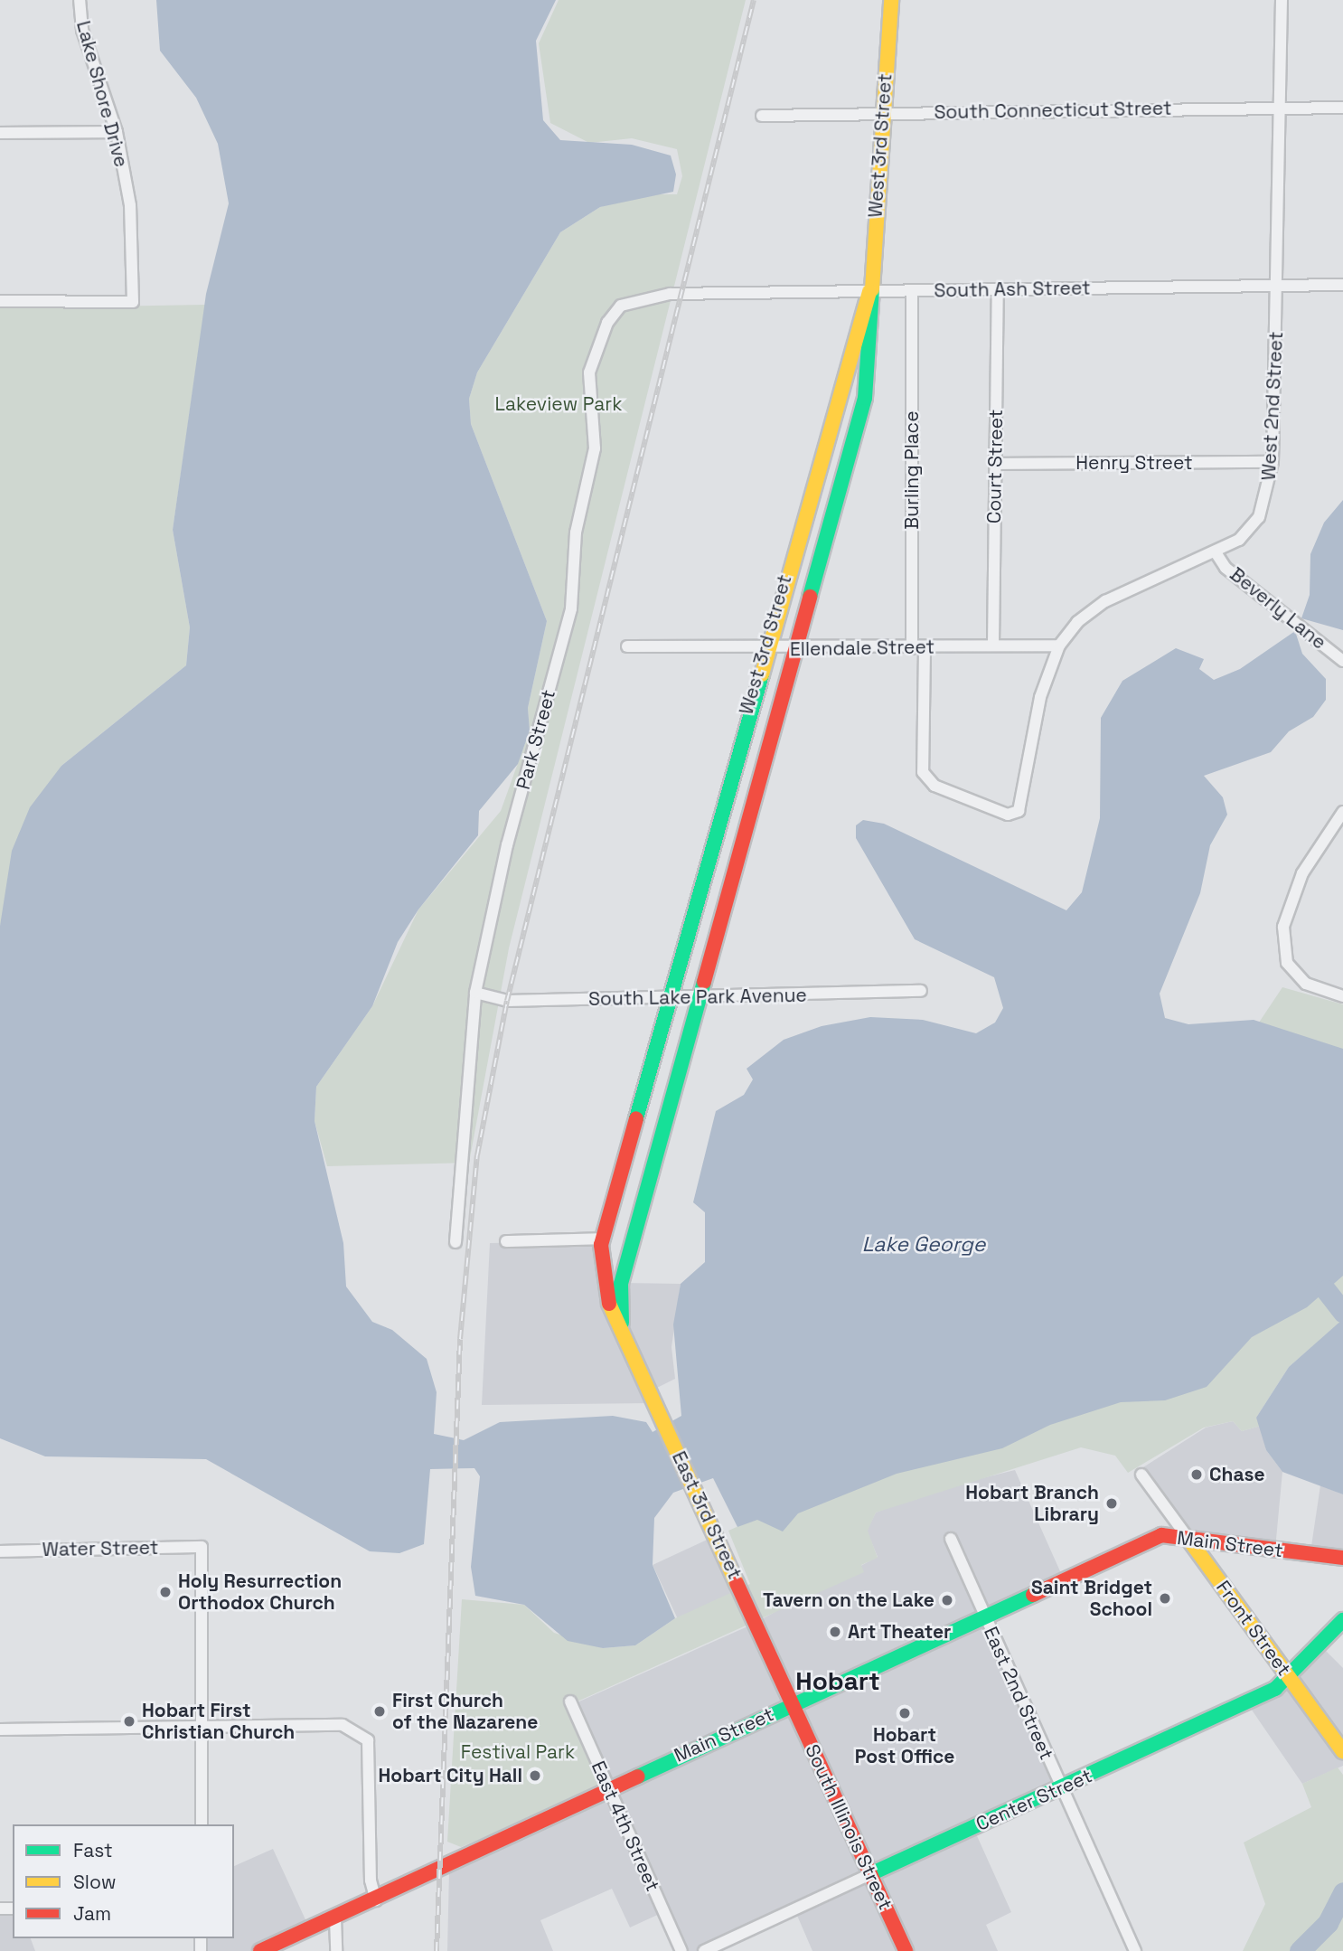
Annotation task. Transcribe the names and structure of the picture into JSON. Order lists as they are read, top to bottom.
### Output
{
  "streets": {
    "street": [
      "Lake Shore Drive",
      "South Connecticut Street",
      "West 3rd Street",
      "South Ash Street",
      "West 2nd Street",
      "Henry Street",
      "Court Street",
      "Burling Place",
      "Beverly Lane",
      "Ellendale Street",
      "Park Street",
      "South Lake Park Avenue",
      "East 3rd Street",
      "Main Street",
      "Water Street",
      "Front Street",
      "East 2nd Street",
      "Center Street",
      "East 4th Street",
      "South Illinois Street"
    ]
  },
  "crossings": [
    ["South Connecticut Street", "West 3rd Street"],
    ["South Connecticut Street", "West 2nd Street"],
    ["West 3rd Street", "South Ash Street"],
    ["West 3rd Street", "Ellendale Street"],
    ["West 3rd Street", "South Lake Park Avenue"],
    ["West 3rd Street", "East 3rd Street"],
    ["South Ash Street", "West 2nd Street"],
    ["South Ash Street", "Court Street"],
    ["South Ash Street", "Burling Place"],
    ["South Ash Street", "Park Street"],
    ["West 2nd Street", "Henry Street"],
    ["West 2nd Street", "Burling Place"],
    ["West 2nd Street", "Beverly Lane"],
    ["West 2nd Street", "Ellendale Street"],
    ["Henry Street", "Court Street"],
    ["Court Street", "Ellendale Street"],
    ["Burling Place", "Ellendale Street"],
    ["Park Street", "South Lake Park Avenue"],
    ["South Lake Park Avenue", "East 3rd Street"],
    ["East 3rd Street", "Main Street"],
    ["East 3rd Street", "South Illinois Street"],
    ["Main Street", "Front Street"],
    ["Main Street", "East 2nd Street"],
    ["Main Street", "East 4th Street"],
    ["Main Street", "South Illinois Street"],
    ["Front Street", "Center Street"],
    ["East 2nd Street", "Center Street"],
    ["Center Street", "South Illinois Street"]
  ],
  "districts": ["Hobart"],
  "water": ["Lake George"],
  "parks": ["Lakeview Park", "Festival Park"],
  "places": [
    "Chase",
    "Hobart Branch Library",
    "Holy Resurrection Orthodox Church",
    "Saint Bridget School",
    "Tavern on the Lake",
    "Art Theater",
    "First Church of the Nazarene",
    "Hobart Post Office",
    "Hobart First Christian Church",
    "Hobart City Hall"
  ],
  "legend": ["Fast", "Slow", "Jam"]
}
